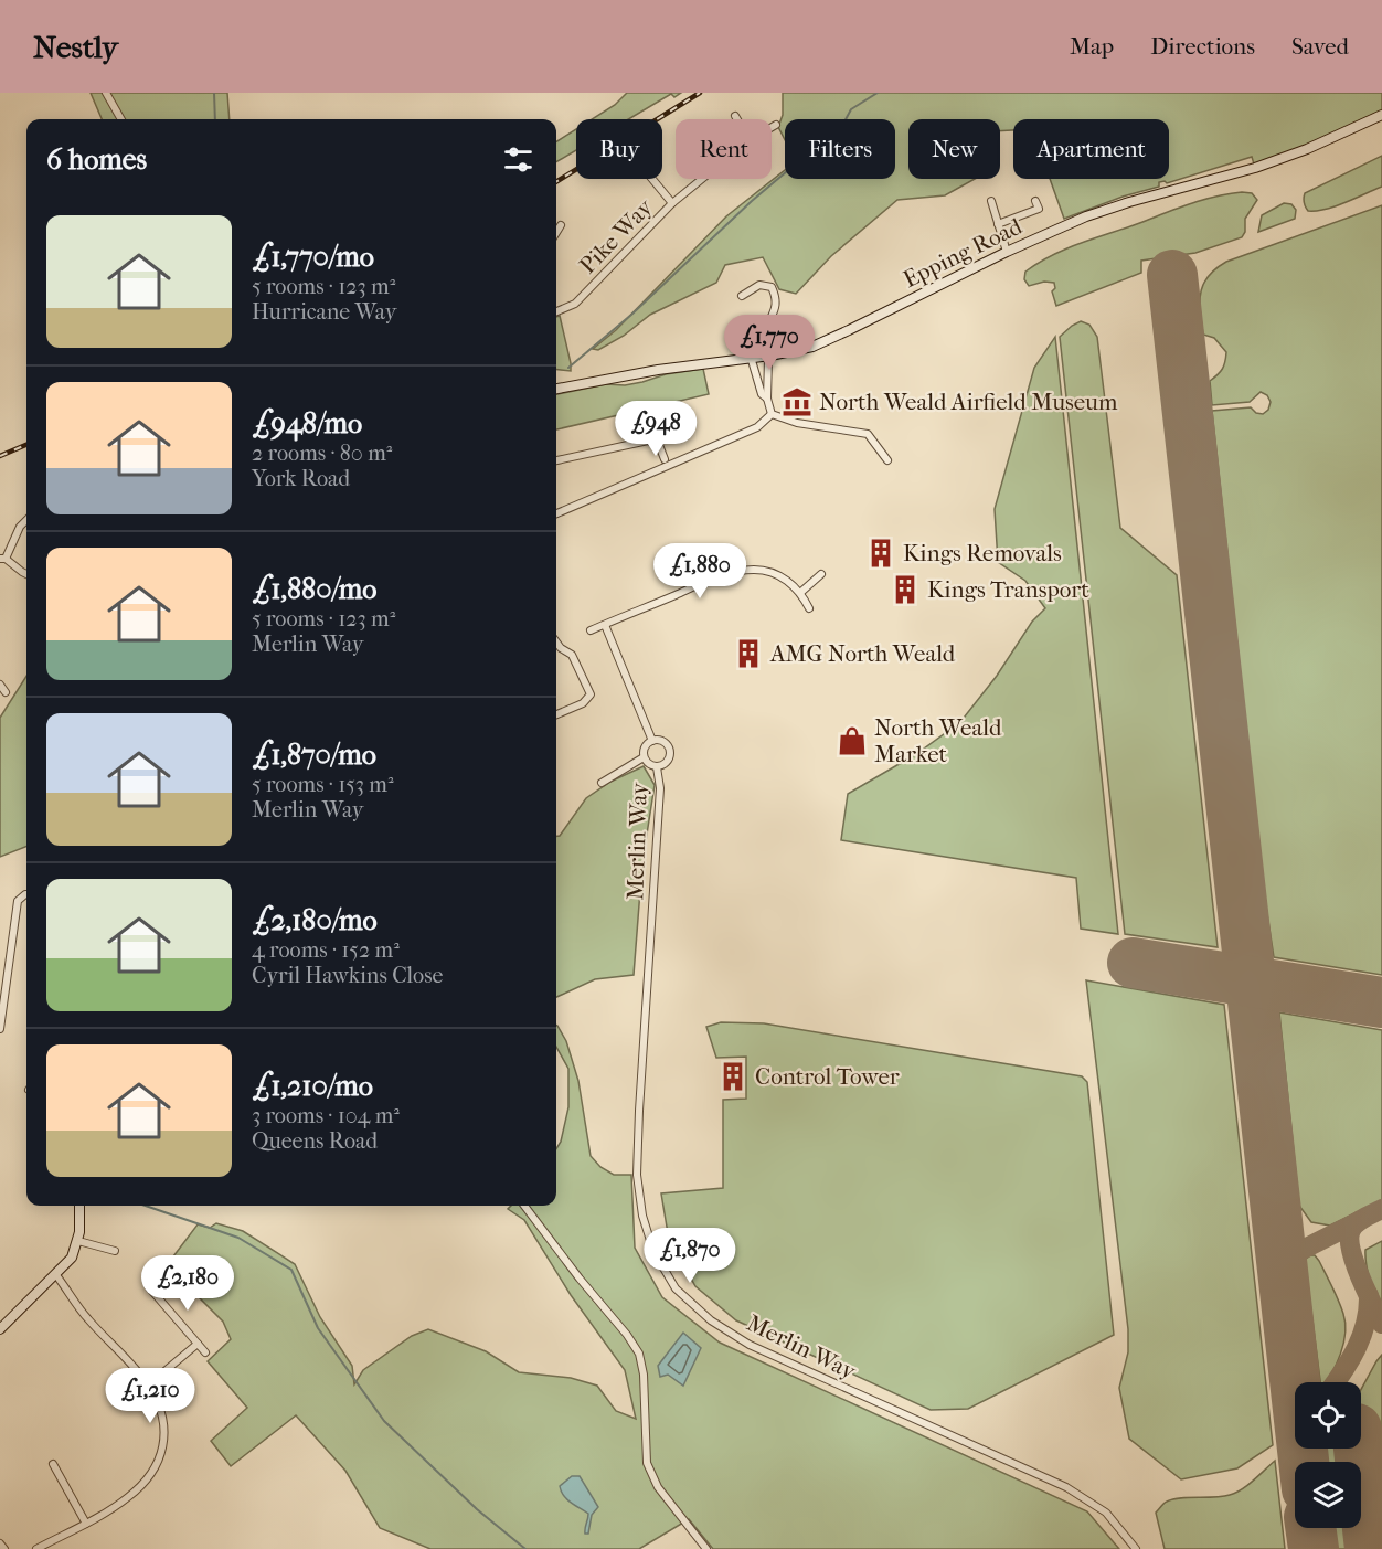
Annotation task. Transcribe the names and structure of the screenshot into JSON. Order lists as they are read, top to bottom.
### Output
{
  "streets": {
    "main road": ["Epping Road"],
    "street": ["Pike Way", "Merlin Way"]
  },
  "places": {
    "museum": ["North Weald Airfield Museum"],
    "building": [
      "Kings Removals",
      "Kings Transport",
      "AMG North Weald",
      "Control Tower"
    ],
    "shop": ["North Weald Market"]
  },
  "page": {
    "header": "Nestly",
    "nav": ["Map", "Directions", "Saved"],
    "chip": [
      "Buy",
      "Rent",
      "Filters",
      "New",
      "Apartment"
    ],
    "heading": "6 homes",
    "list": [
      {
        "name": "£1,770/mo",
        "note": "5 rooms · 123 m² · Hurricane Way"
      },
      {
        "name": "£948/mo",
        "note": "2 rooms · 80 m² · York Road"
      },
      {
        "name": "£1,880/mo",
        "note": "5 rooms · 123 m² · Merlin Way"
      },
      {
        "name": "£1,870/mo",
        "note": "5 rooms · 153 m² · Merlin Way"
      },
      {
        "name": "£2,180/mo",
        "note": "4 rooms · 152 m² · Cyril Hawkins Close"
      },
      {
        "name": "£1,210/mo",
        "note": "3 rooms · 104 m² · Queens Road"
      }
    ],
    "price": [
      "£1,770",
      "£948",
      "£1,880",
      "£1,870",
      "£2,180",
      "£1,210"
    ]
  }
}
